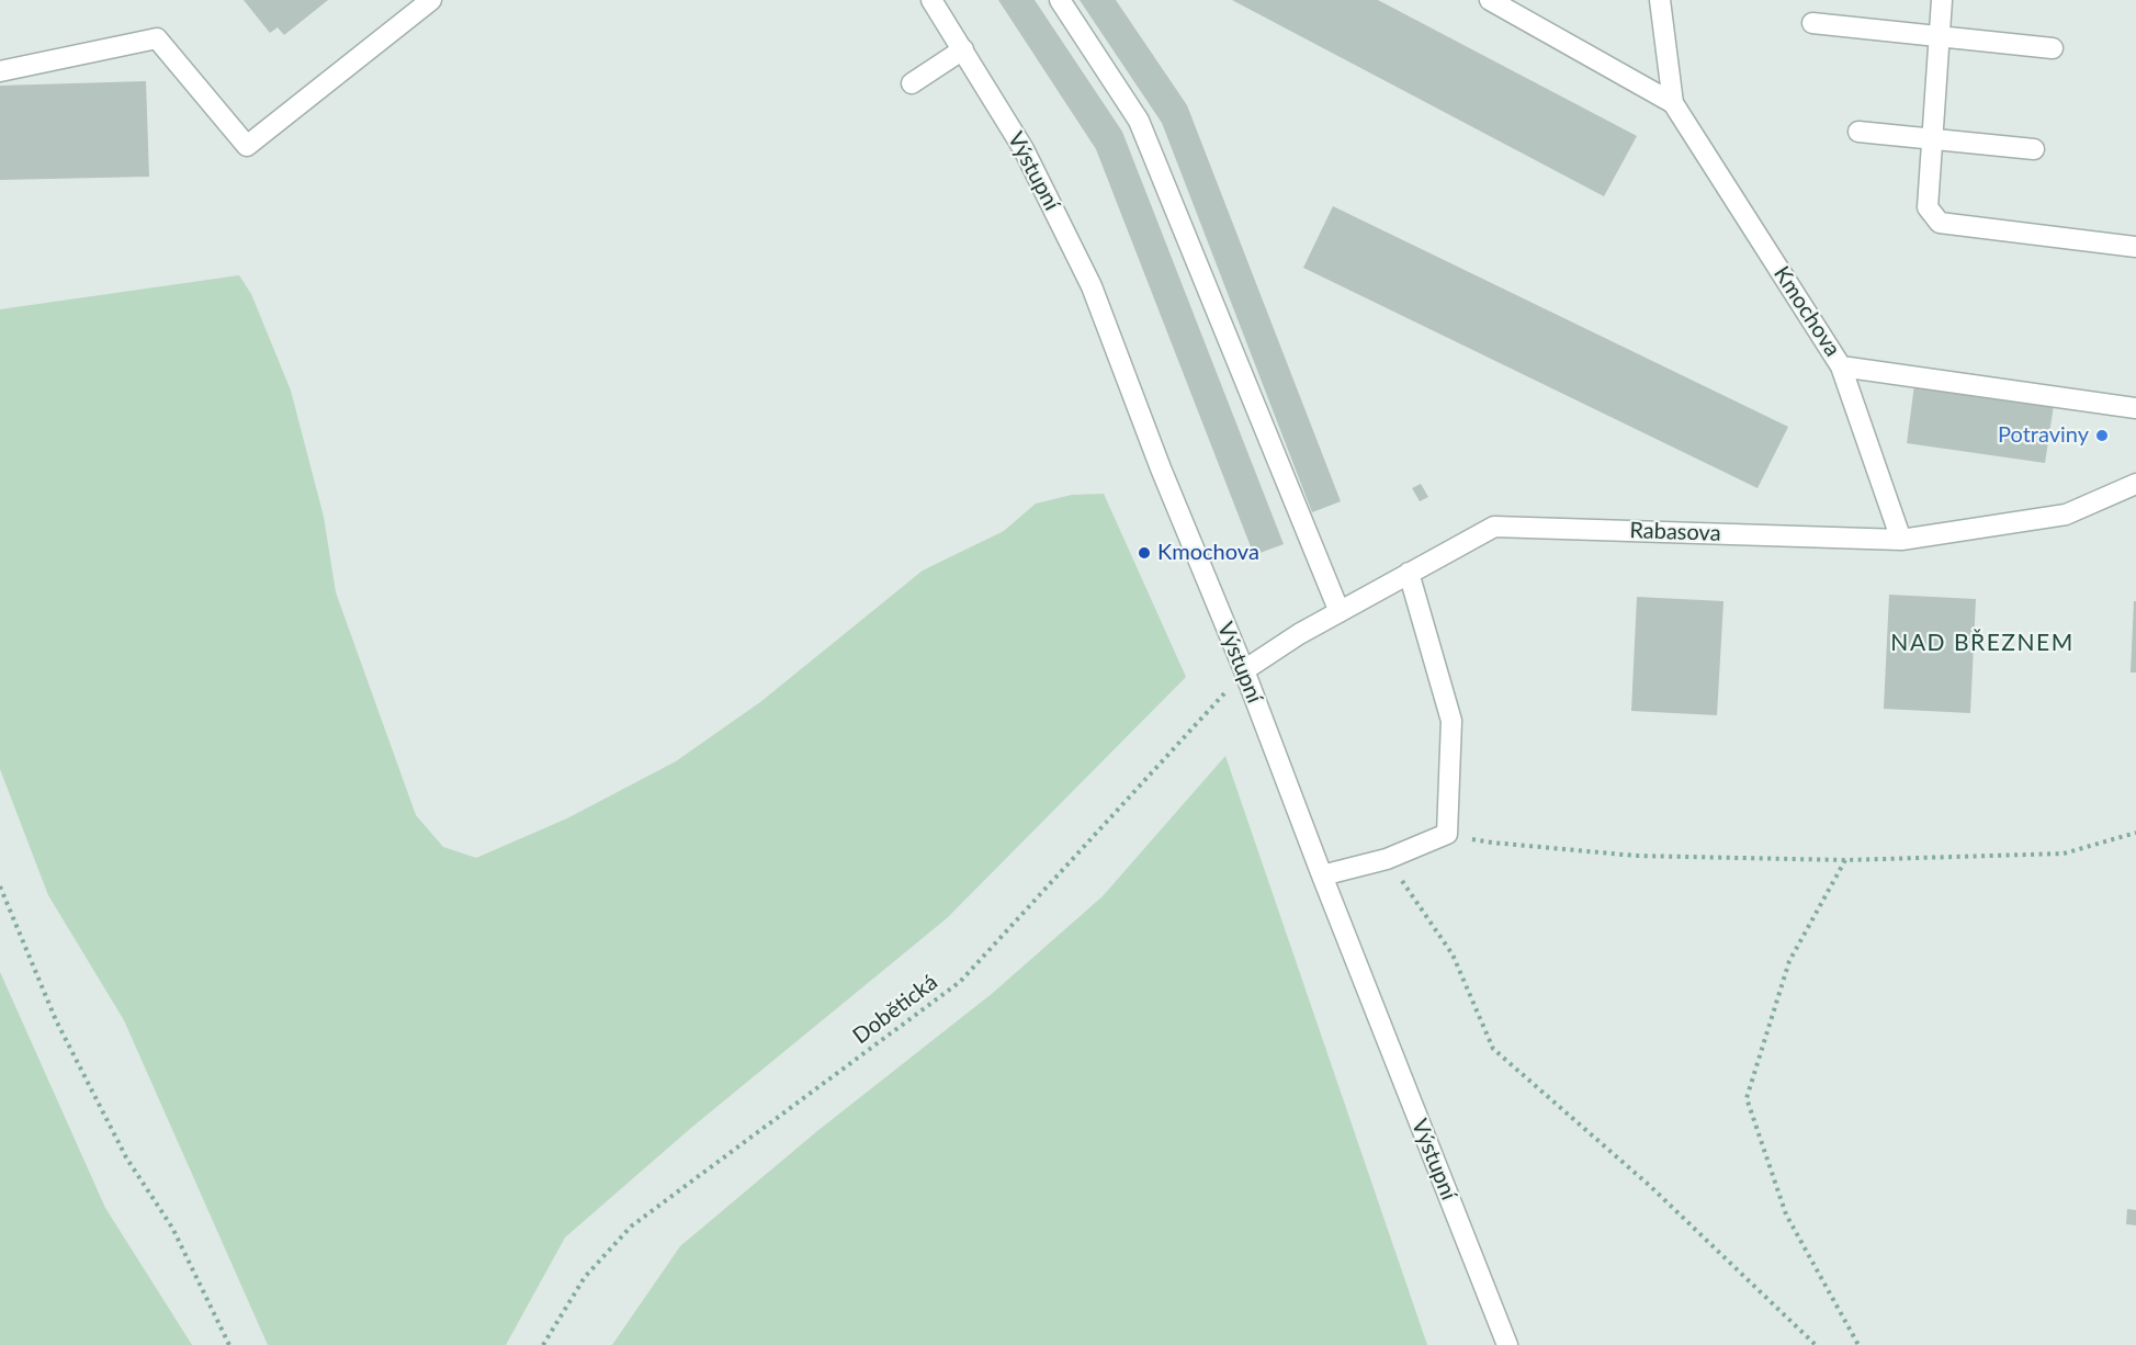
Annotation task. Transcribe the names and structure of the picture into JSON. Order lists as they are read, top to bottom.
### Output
{
  "streets": {
    "street": ["Výstupní", "Kmochova", "Rabasova"],
    "path": ["Dobětická"]
  },
  "crossings": [
    ["Výstupní", "Rabasova"],
    ["Výstupní", "Dobětická"],
    ["Kmochova", "Rabasova"],
    ["Rabasova", "Dobětická"]
  ],
  "districts": ["NAD BŘEZNEM"],
  "places": ["Potraviny", "Kmochova"]
}
